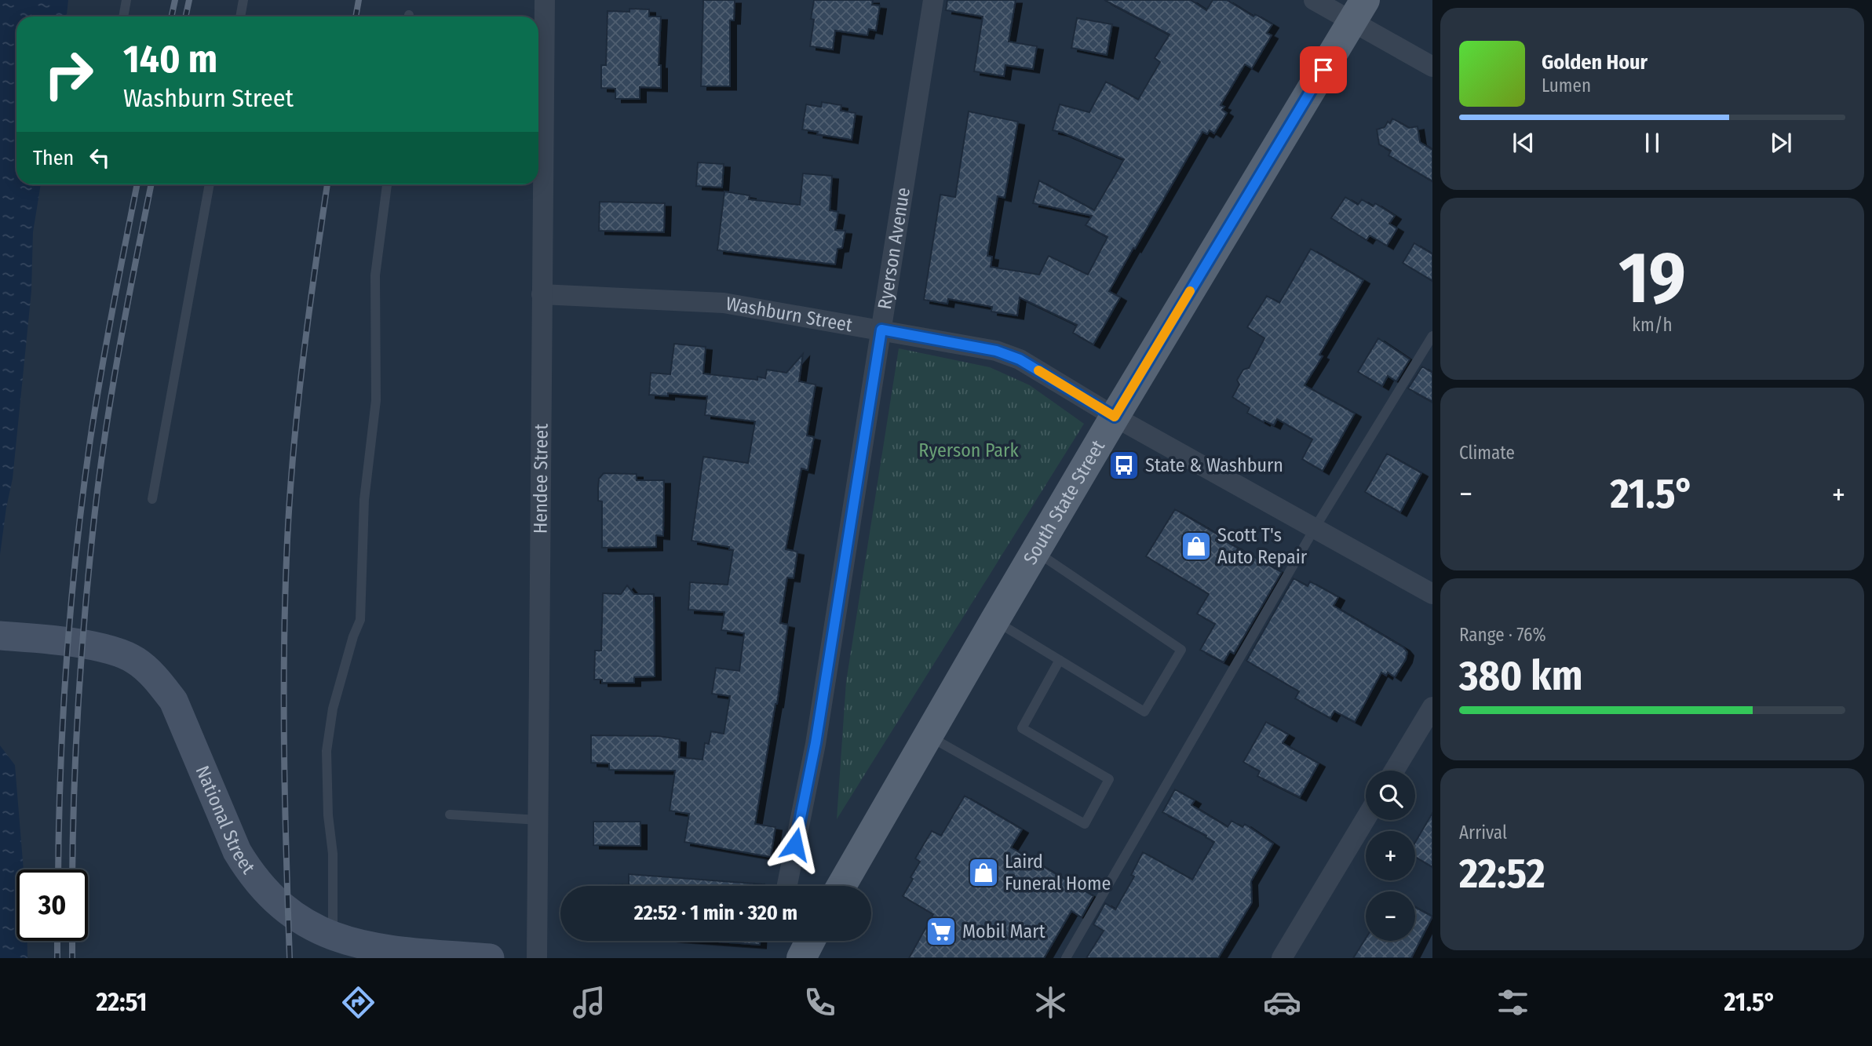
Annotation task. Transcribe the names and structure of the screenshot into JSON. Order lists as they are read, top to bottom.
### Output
{
  "streets": {
    "main road": ["South State Street"],
    "street": [
      "Ryerson Avenue",
      "Washburn Street",
      "Hendee Street",
      "National Street"
    ]
  },
  "crossings": [
    ["Ryerson Avenue", "Washburn Street"],
    ["Washburn Street", "Hendee Street"],
    ["Washburn Street", "South State Street"]
  ],
  "parks": ["Ryerson Park"],
  "places": {
    "bus stop": ["State & Washburn"],
    "shop": ["Scott T's Auto Repair", "Laird Funeral Home"],
    "supermarket": ["Mobil Mart"]
  },
  "page": {
    "turn": ["140 m", "Washburn Street"],
    "song": ["Golden Hour", "Lumen"],
    "then": "Then",
    "tile": [
      ["19", "km/h"],
      "Climate",
      ["Range · 76%", "380 km"],
      ["Arrival", "22:52"]
    ],
    "heat": ["−", "21.5°", "+"],
    "map_buttons": ["+", "−"],
    "limit": "30",
    "trip": "22:52 · 1 min · 320 m",
    "tabs": ["22:51", "21.5°"]
  }
}
